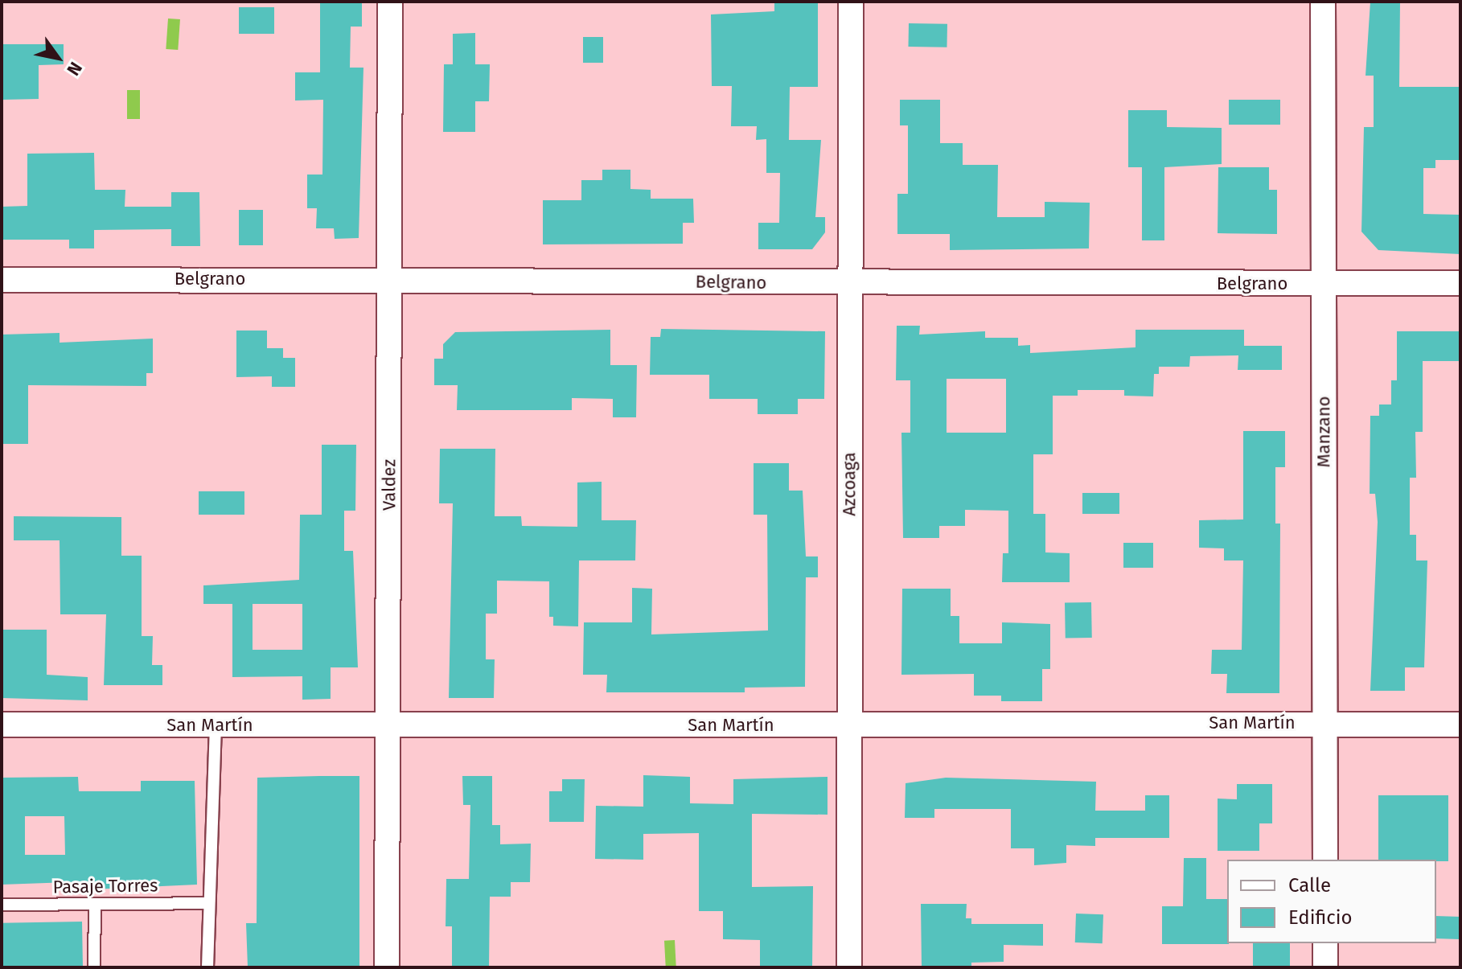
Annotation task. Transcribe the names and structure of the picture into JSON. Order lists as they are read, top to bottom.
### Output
{
  "streets": {
    "street": [
      "Belgrano",
      "Manzano",
      "Azcoaga",
      "Valdez",
      "San Martín"
    ],
    "lane": ["Pasaje Torres"]
  },
  "crossings": [
    ["Belgrano", "Manzano"],
    ["Belgrano", "Azcoaga"],
    ["Belgrano", "Valdez"],
    ["Manzano", "San Martín"],
    ["Azcoaga", "San Martín"],
    ["Valdez", "San Martín"]
  ],
  "legend": ["Calle", "Edificio"],
  "north": "bottom right"
}
